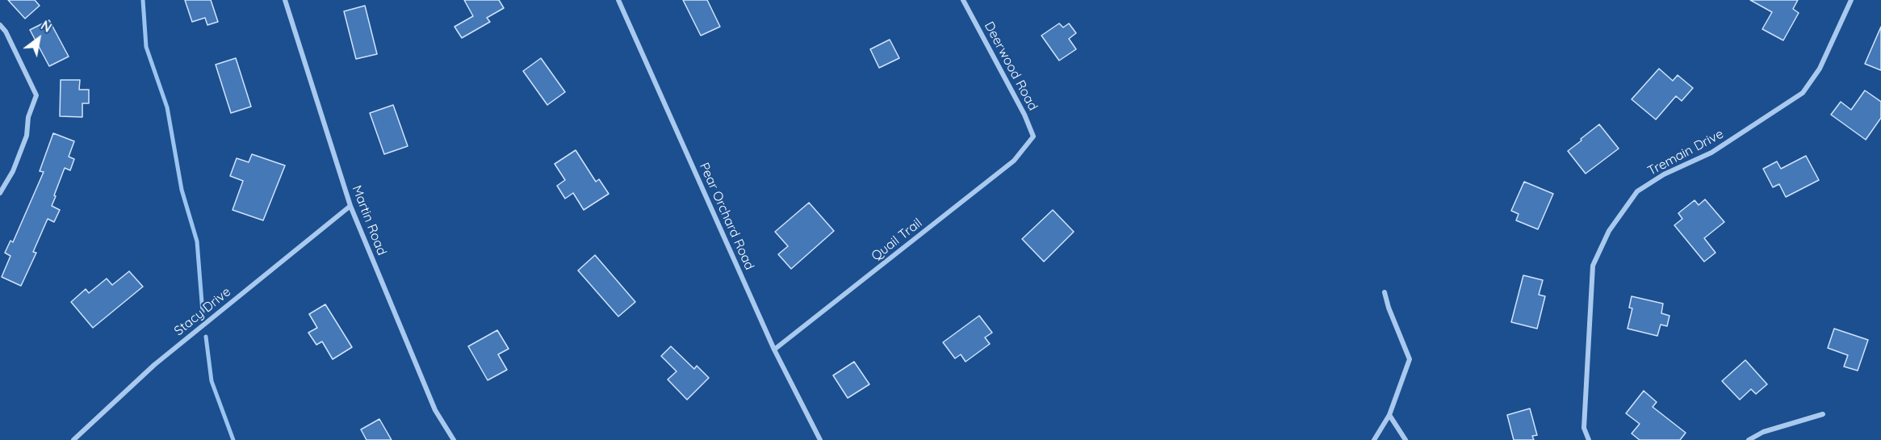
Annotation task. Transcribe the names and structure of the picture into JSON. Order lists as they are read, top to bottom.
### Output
{
  "streets": {
    "street": [
      "Deerwood Road",
      "Tremain Drive",
      "Pear Orchard Road",
      "Martin Road",
      "Quail Trail",
      "Stacy Drive"
    ]
  },
  "crossings": [
    ["Deerwood Road", "Quail Trail"],
    ["Pear Orchard Road", "Quail Trail"],
    ["Martin Road", "Stacy Drive"]
  ],
  "north": "top right"
}
